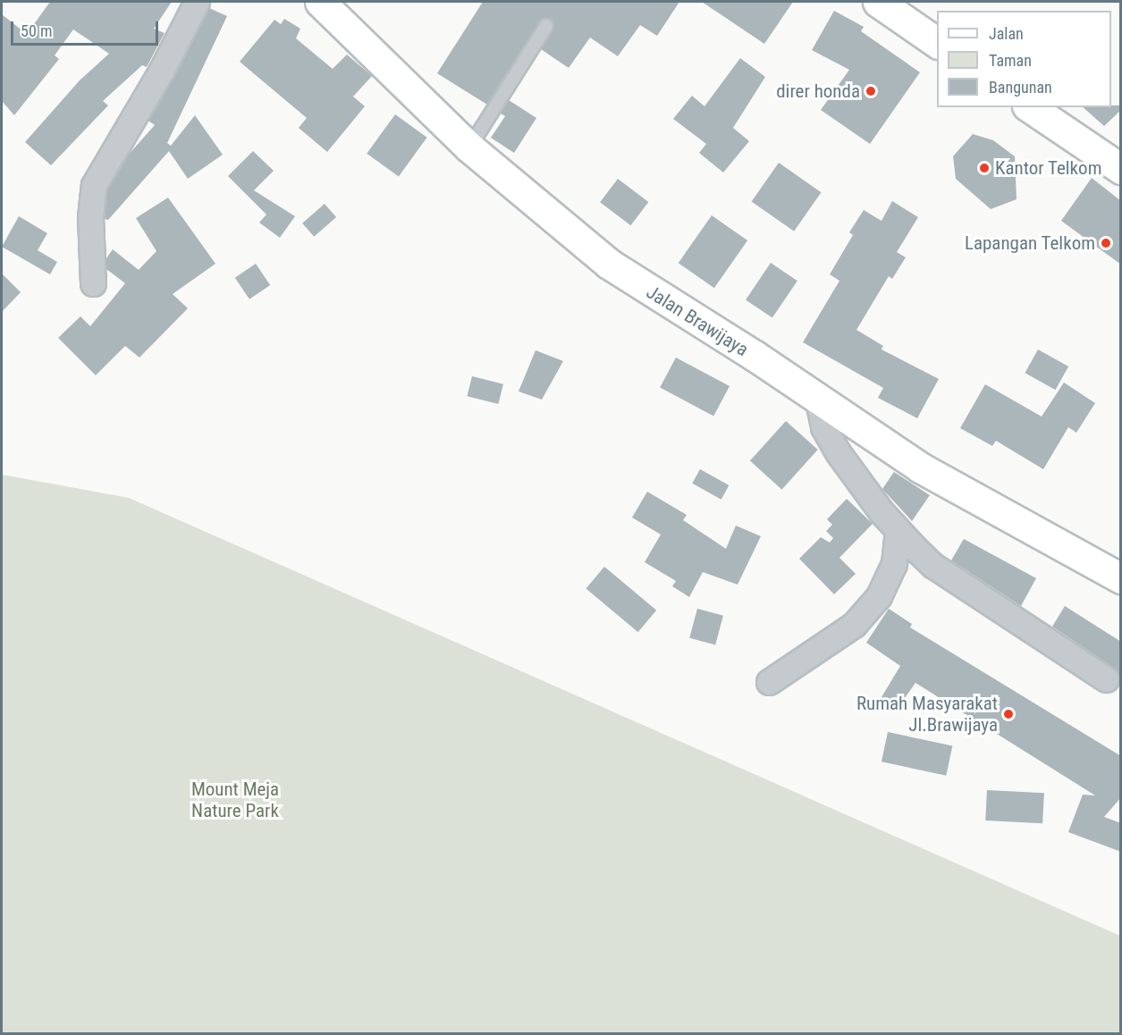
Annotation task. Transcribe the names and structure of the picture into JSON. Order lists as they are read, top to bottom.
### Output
{
  "streets": {
    "main road": ["Jalan Brawijaya"]
  },
  "parks": ["Mount Meja Nature Park"],
  "places": [
    "direr honda",
    "Kantor Telkom",
    "Lapangan Telkom",
    "Rumah Masyarakat Jl.Brawijaya"
  ],
  "legend": ["Jalan", "Taman", "Bangunan"],
  "scale_bar": "50 m"
}
